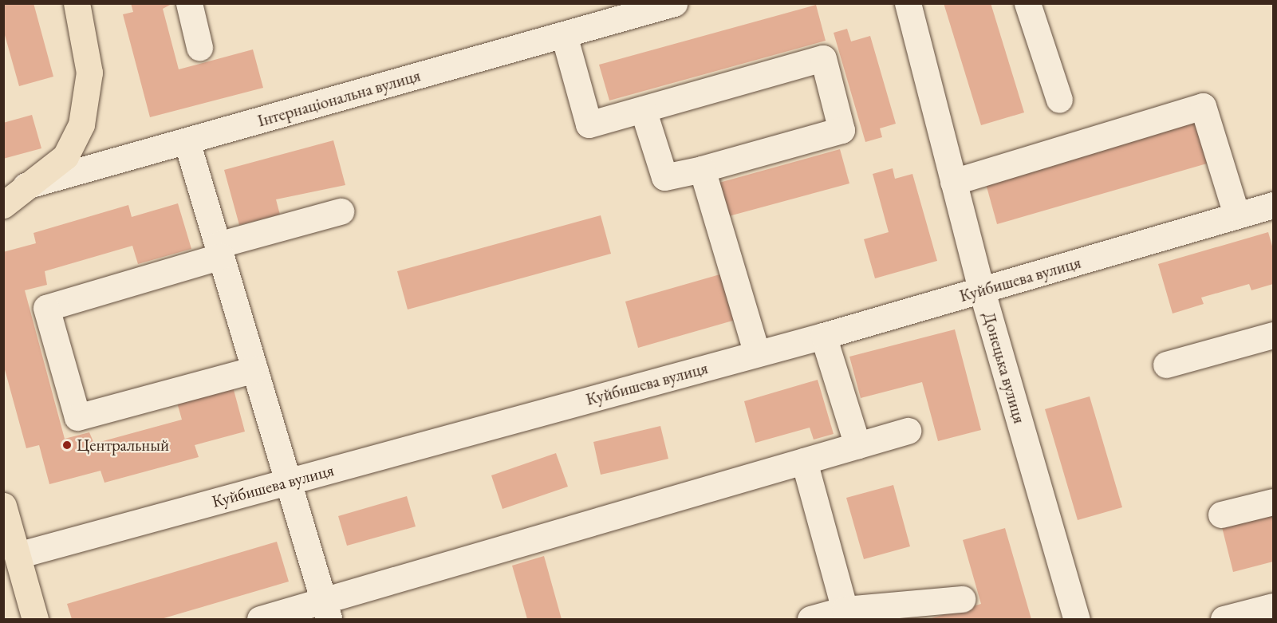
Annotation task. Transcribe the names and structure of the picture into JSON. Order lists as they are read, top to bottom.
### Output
{
  "streets": {
    "street": ["Інтернаціональна вулиця", "Куйбишева вулиця", "Донецька вулиця"]
  },
  "crossings": [
    ["Куйбишева вулиця", "Донецька вулиця"]
  ],
  "places": ["Центральный"]
}
